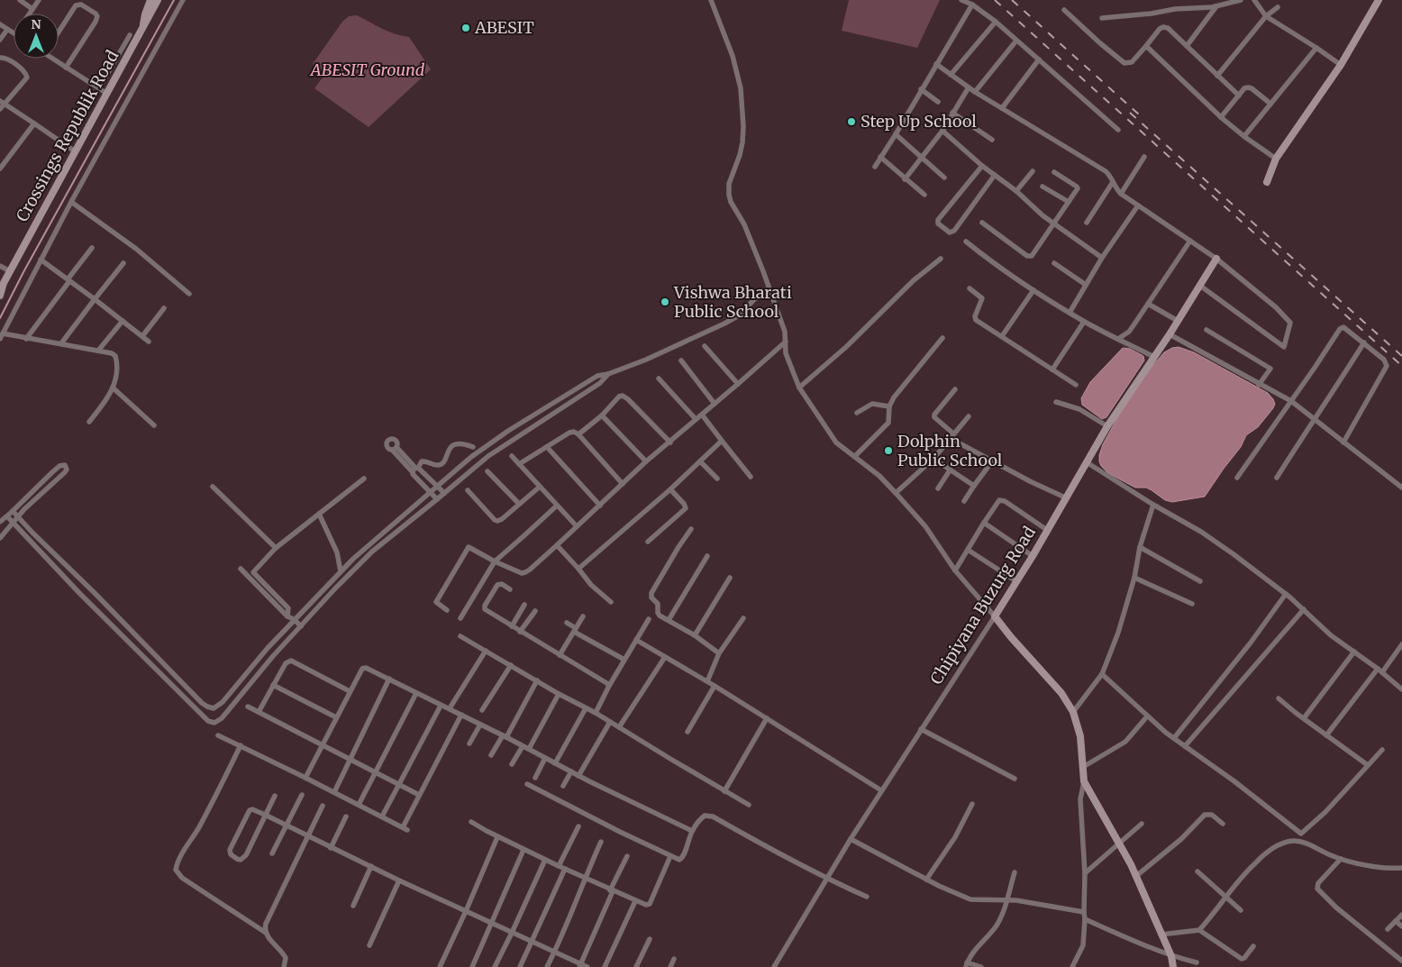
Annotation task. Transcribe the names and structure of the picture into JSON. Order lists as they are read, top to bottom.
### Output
{
  "streets": {
    "street": ["Crossings Republik Road", "Chipiyana Buzurg Road"]
  },
  "parks": ["ABESIT Ground"],
  "places": [
    "ABESIT",
    "Step Up School",
    "Vishwa Bharati Public School",
    "Dolphin Public School"
  ],
  "north": "top"
}
